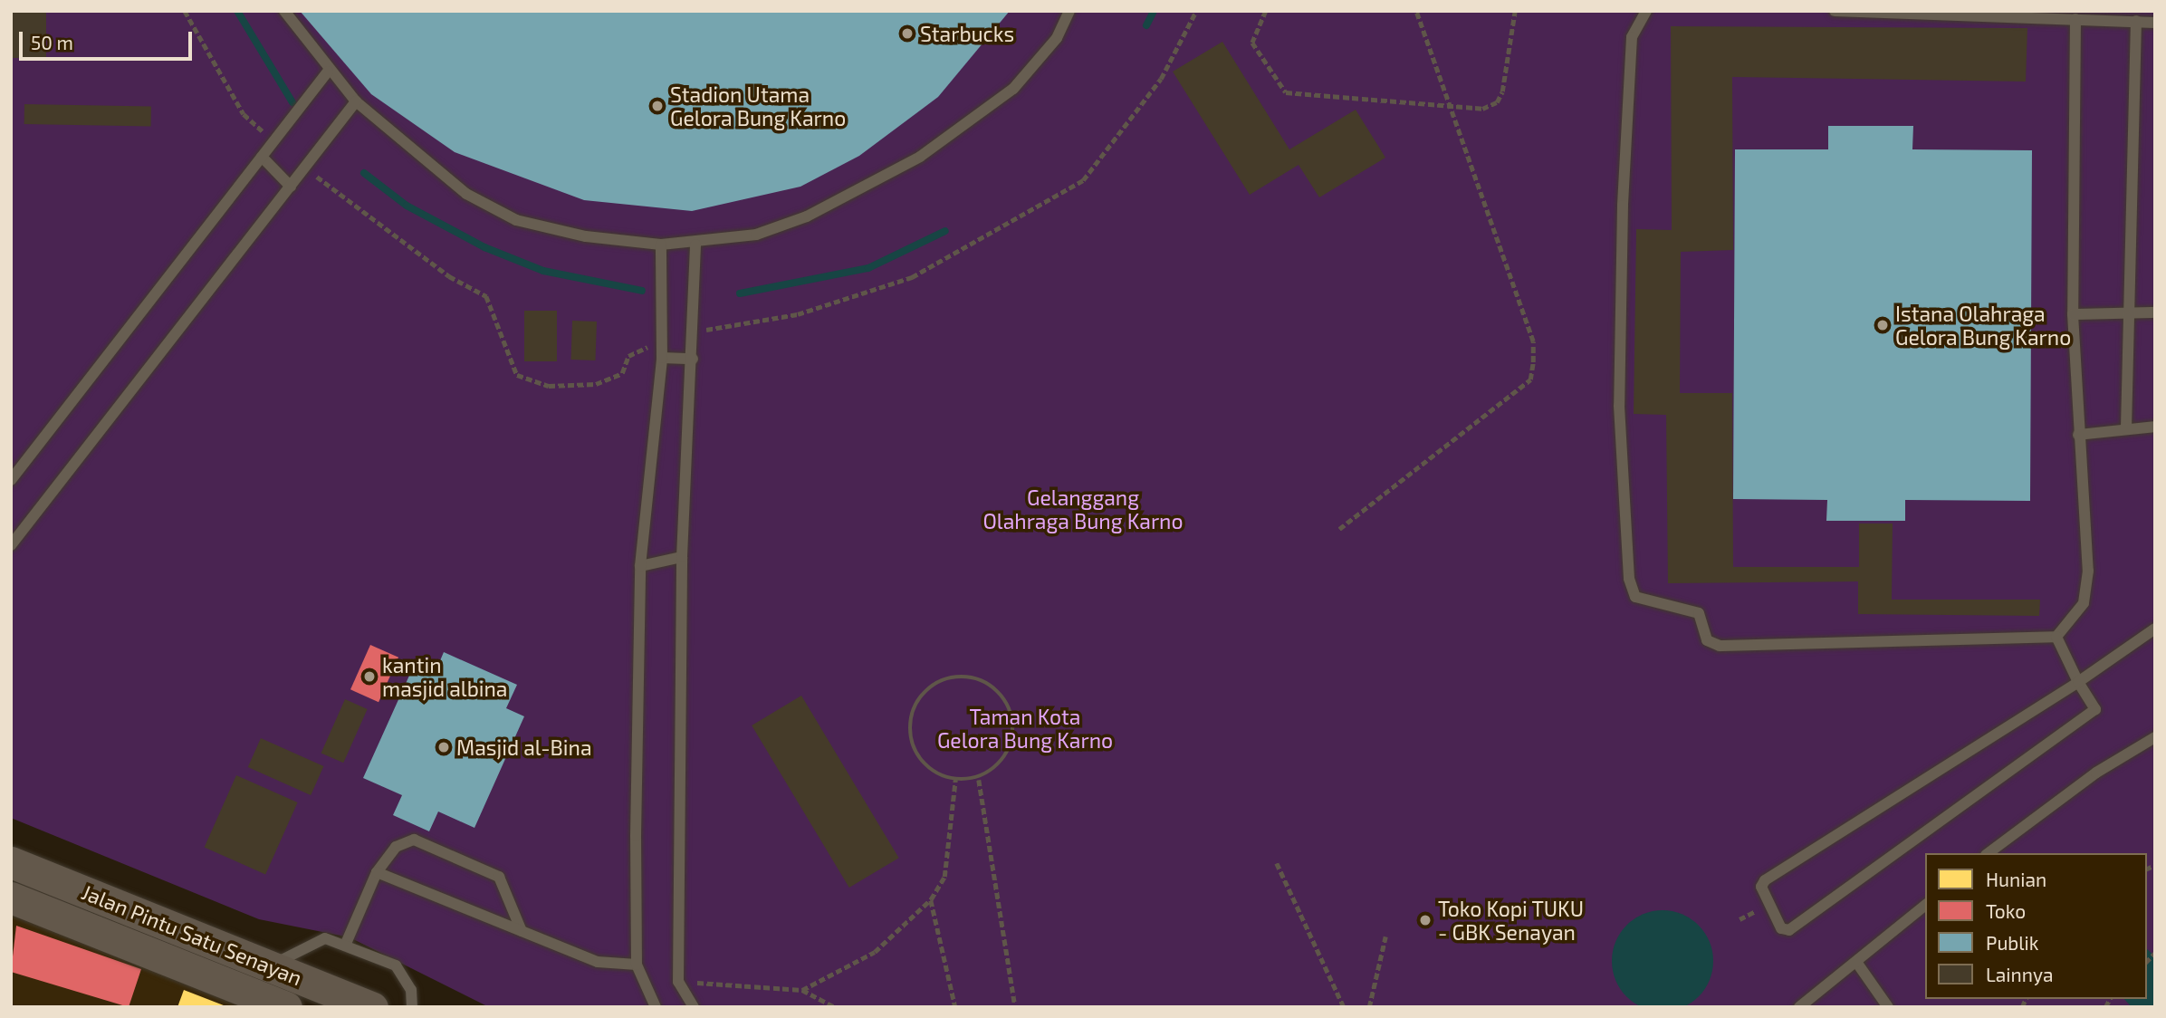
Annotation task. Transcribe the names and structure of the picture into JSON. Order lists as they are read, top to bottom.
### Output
{
  "streets": {
    "main road": ["Jalan Pintu Satu Senayan"]
  },
  "parks": ["Gelanggang Olahraga Bung Karno", "Taman Kota Gelora Bung Karno"],
  "places": [
    "Starbucks",
    "Stadion Utama Gelora Bung Karno",
    "Istana Olahraga Gelora Bung Karno",
    "kantin masjid albina",
    "Masjid al-Bina",
    "Toko Kopi TUKU - GBK Senayan"
  ],
  "legend": [
    "Hunian",
    "Toko",
    "Publik",
    "Lainnya"
  ],
  "scale_bar": "50 m"
}
